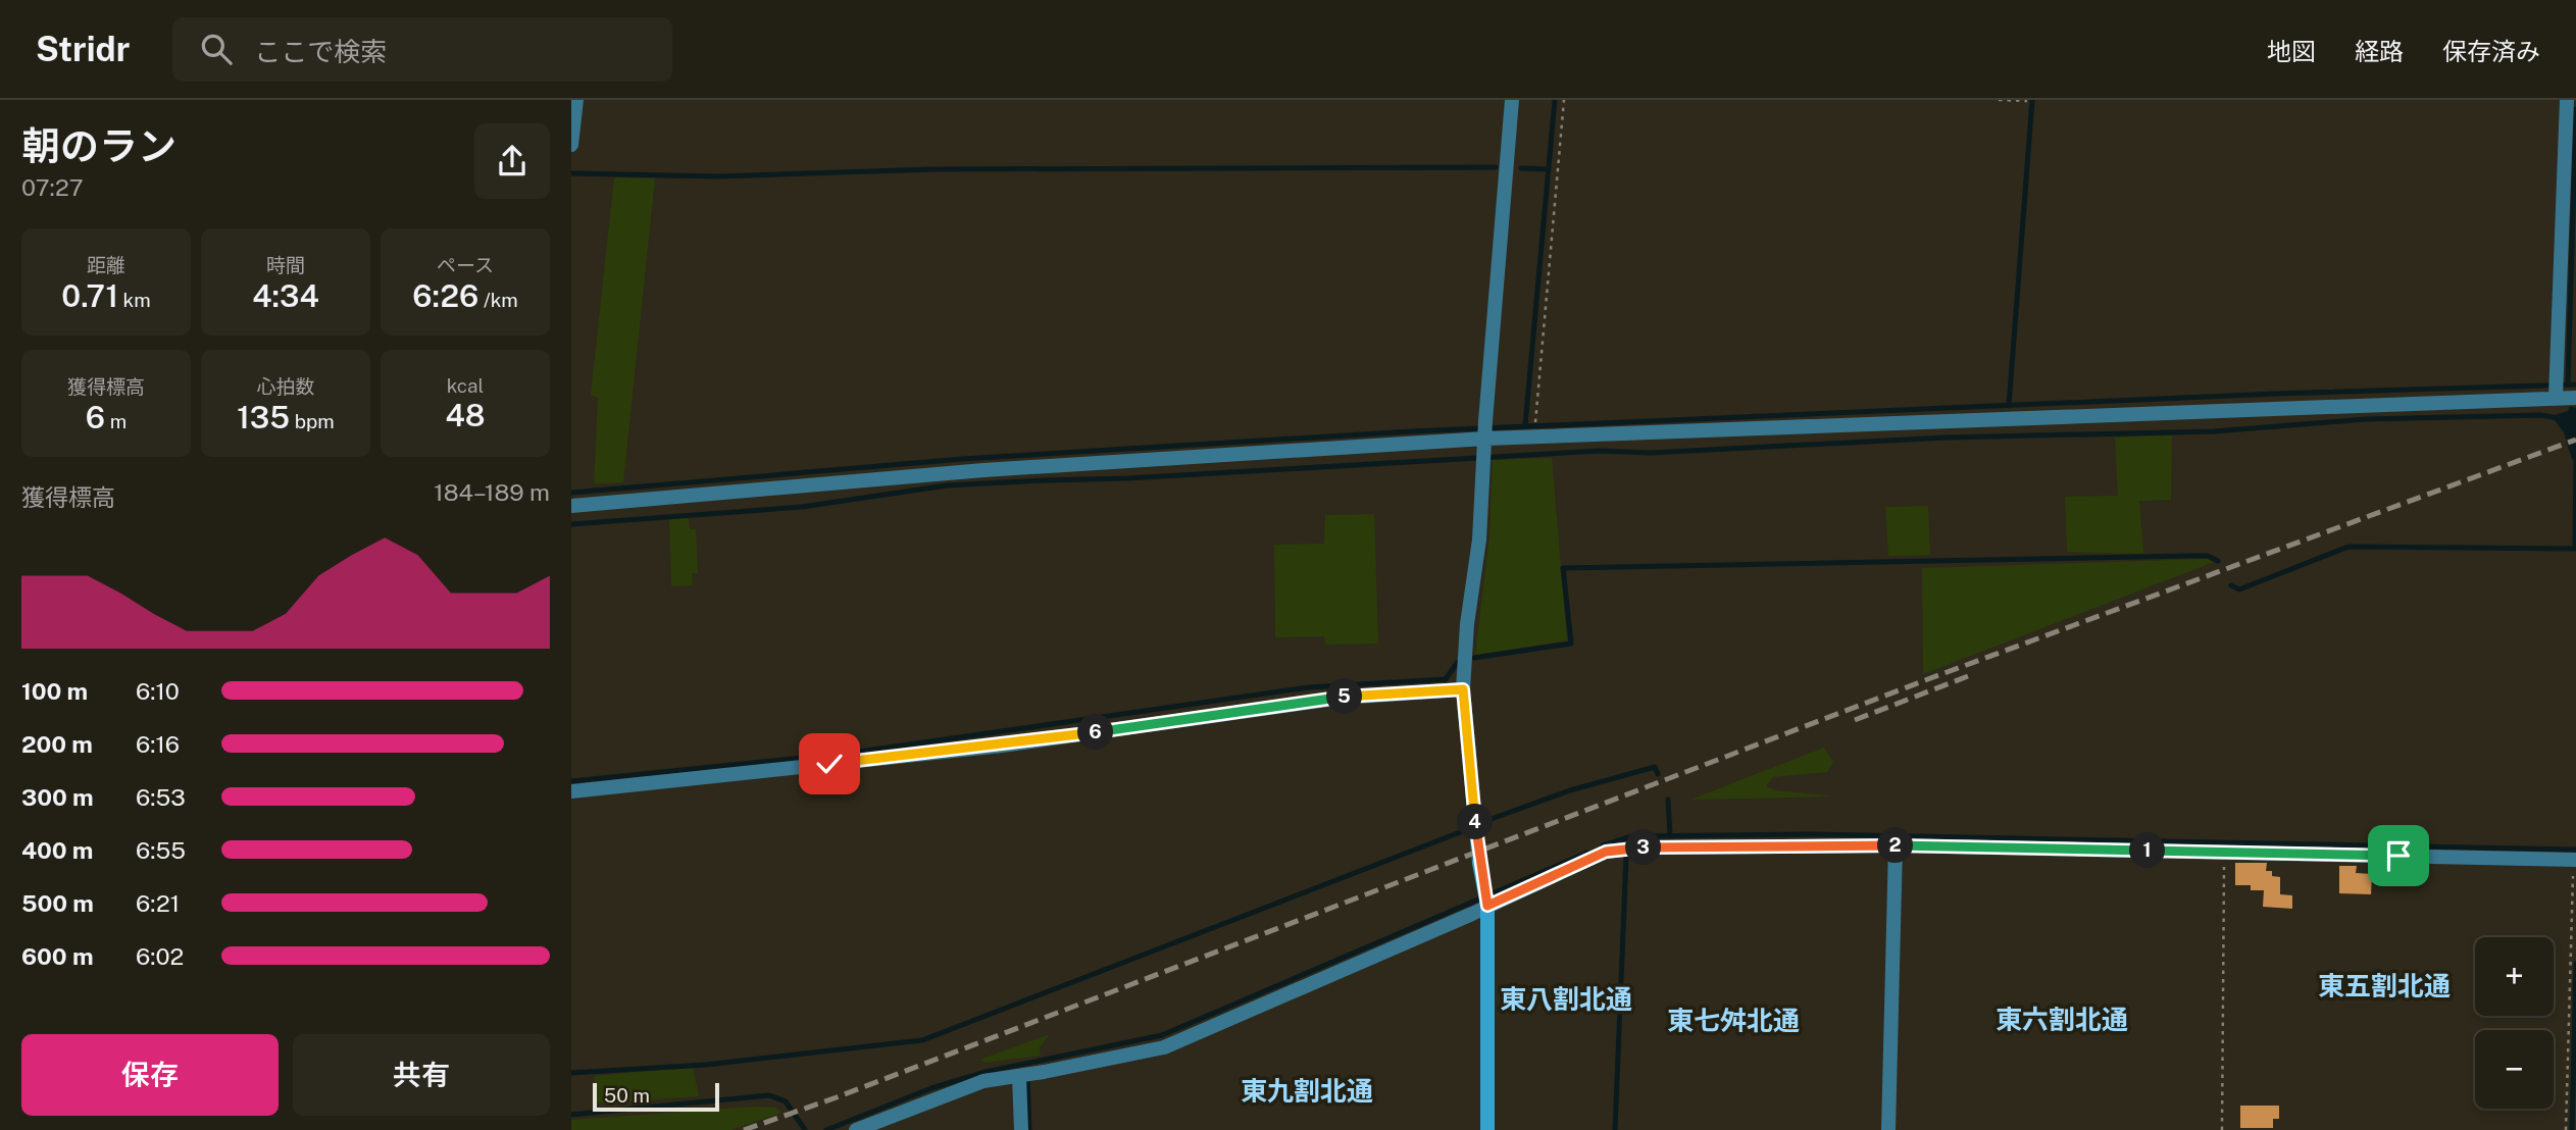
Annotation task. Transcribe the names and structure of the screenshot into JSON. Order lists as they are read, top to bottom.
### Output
{
  "districts": [
    "東五割北通",
    "東八割北通",
    "東六割北通",
    "東七舛北通",
    "東九割北通"
  ],
  "scale_bar": "50 m",
  "page": {
    "header": "Stridr",
    "search": "ここで検索",
    "nav": ["地図", "経路", "保存済み"],
    "heading": ["朝のラン", "07:27"],
    "stats": [
      ["距離", "0.71 km"],
      ["時間", "4:34"],
      ["ペース", "6:26 /km"],
      ["獲得標高", "6 m"],
      ["心拍数", "135 bpm"],
      ["kcal", "48"]
    ],
    "chart": ["獲得標高", "184–189 m"],
    "list": [
      {
        "name": "100 m",
        "note": "6:10"
      },
      {
        "name": "200 m",
        "note": "6:16"
      },
      {
        "name": "300 m",
        "note": "6:53"
      },
      {
        "name": "400 m",
        "note": "6:55"
      },
      {
        "name": "500 m",
        "note": "6:21"
      },
      {
        "name": "600 m",
        "note": "6:02"
      }
    ],
    "pins": [
      "5",
      "6",
      "4",
      "2",
      "3",
      "1"
    ],
    "map_buttons": ["+", "−"],
    "buttons": ["保存", "共有"],
    "scale": "50 m"
  }
}
